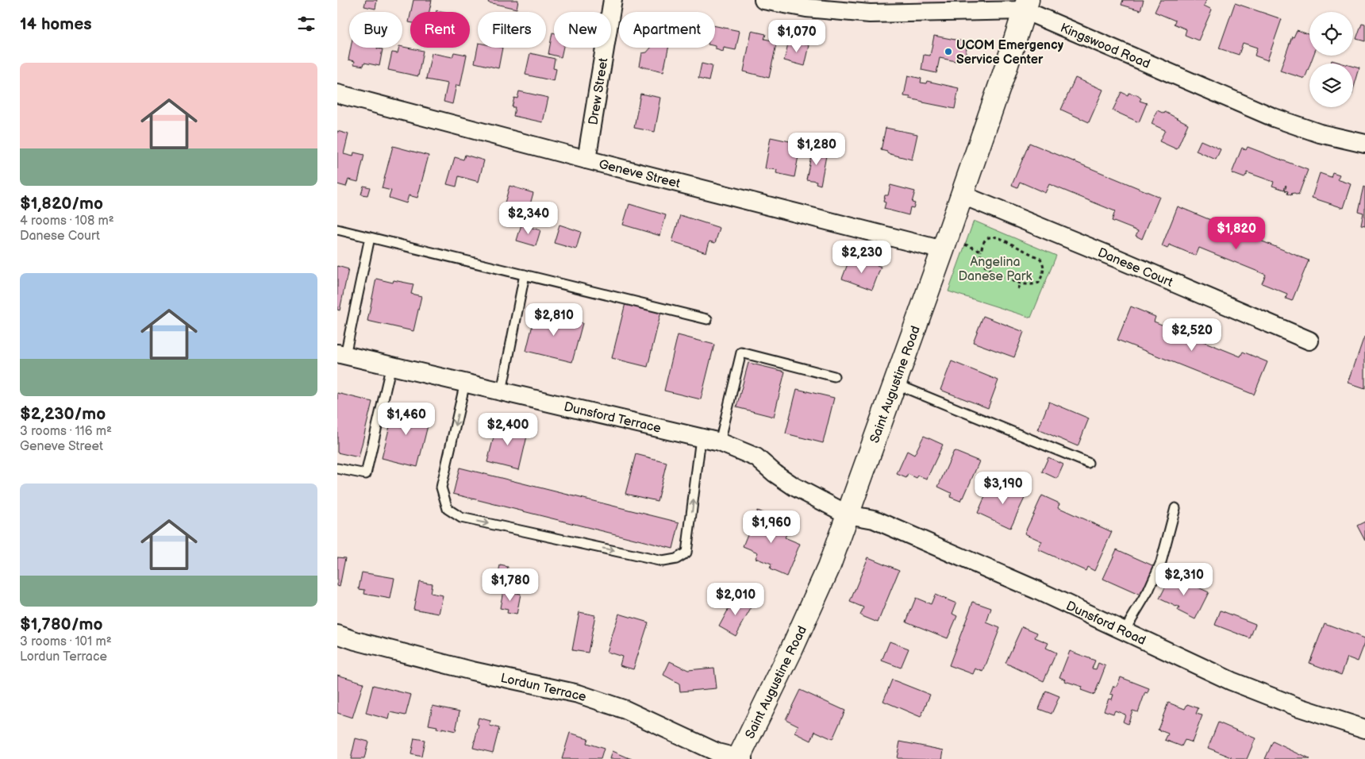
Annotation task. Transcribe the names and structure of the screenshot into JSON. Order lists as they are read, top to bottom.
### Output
{
  "streets": {
    "main road": ["Saint Augustine Road"],
    "street": [
      "Kingswood Road",
      "Drew Street",
      "Geneve Street",
      "Danese Court",
      "Dunsford Terrace",
      "Dunsford Road",
      "Lordun Terrace"
    ]
  },
  "crossings": [
    ["Kingswood Road", "Saint Augustine Road"],
    ["Drew Street", "Geneve Street"],
    ["Geneve Street", "Saint Augustine Road"],
    ["Danese Court", "Saint Augustine Road"],
    ["Saint Augustine Road", "Dunsford Terrace"],
    ["Saint Augustine Road", "Dunsford Road"],
    ["Saint Augustine Road", "Lordun Terrace"],
    ["Dunsford Terrace", "Dunsford Road"]
  ],
  "parks": ["Angelina Danese Park"],
  "places": ["UCOM Emergency Service Center"],
  "page": {
    "heading": "14 homes",
    "chip": [
      "Buy",
      "Rent",
      "Filters",
      "New",
      "Apartment"
    ],
    "price": [
      "$1,070",
      "$1,280",
      "$2,340",
      "$1,820",
      "$2,230",
      "$2,810",
      "$2,520",
      "$1,460",
      "$2,400",
      "$3,190",
      "$1,960",
      "$2,310",
      "$1,780",
      "$2,010"
    ],
    "list": [
      {
        "name": "$1,820/mo",
        "note": "4 rooms · 108 m² · Danese Court"
      },
      {
        "name": "$2,230/mo",
        "note": "3 rooms · 116 m² · Geneve Street"
      },
      {
        "name": "$1,780/mo",
        "note": "3 rooms · 101 m² · Lordun Terrace"
      }
    ]
  }
}
